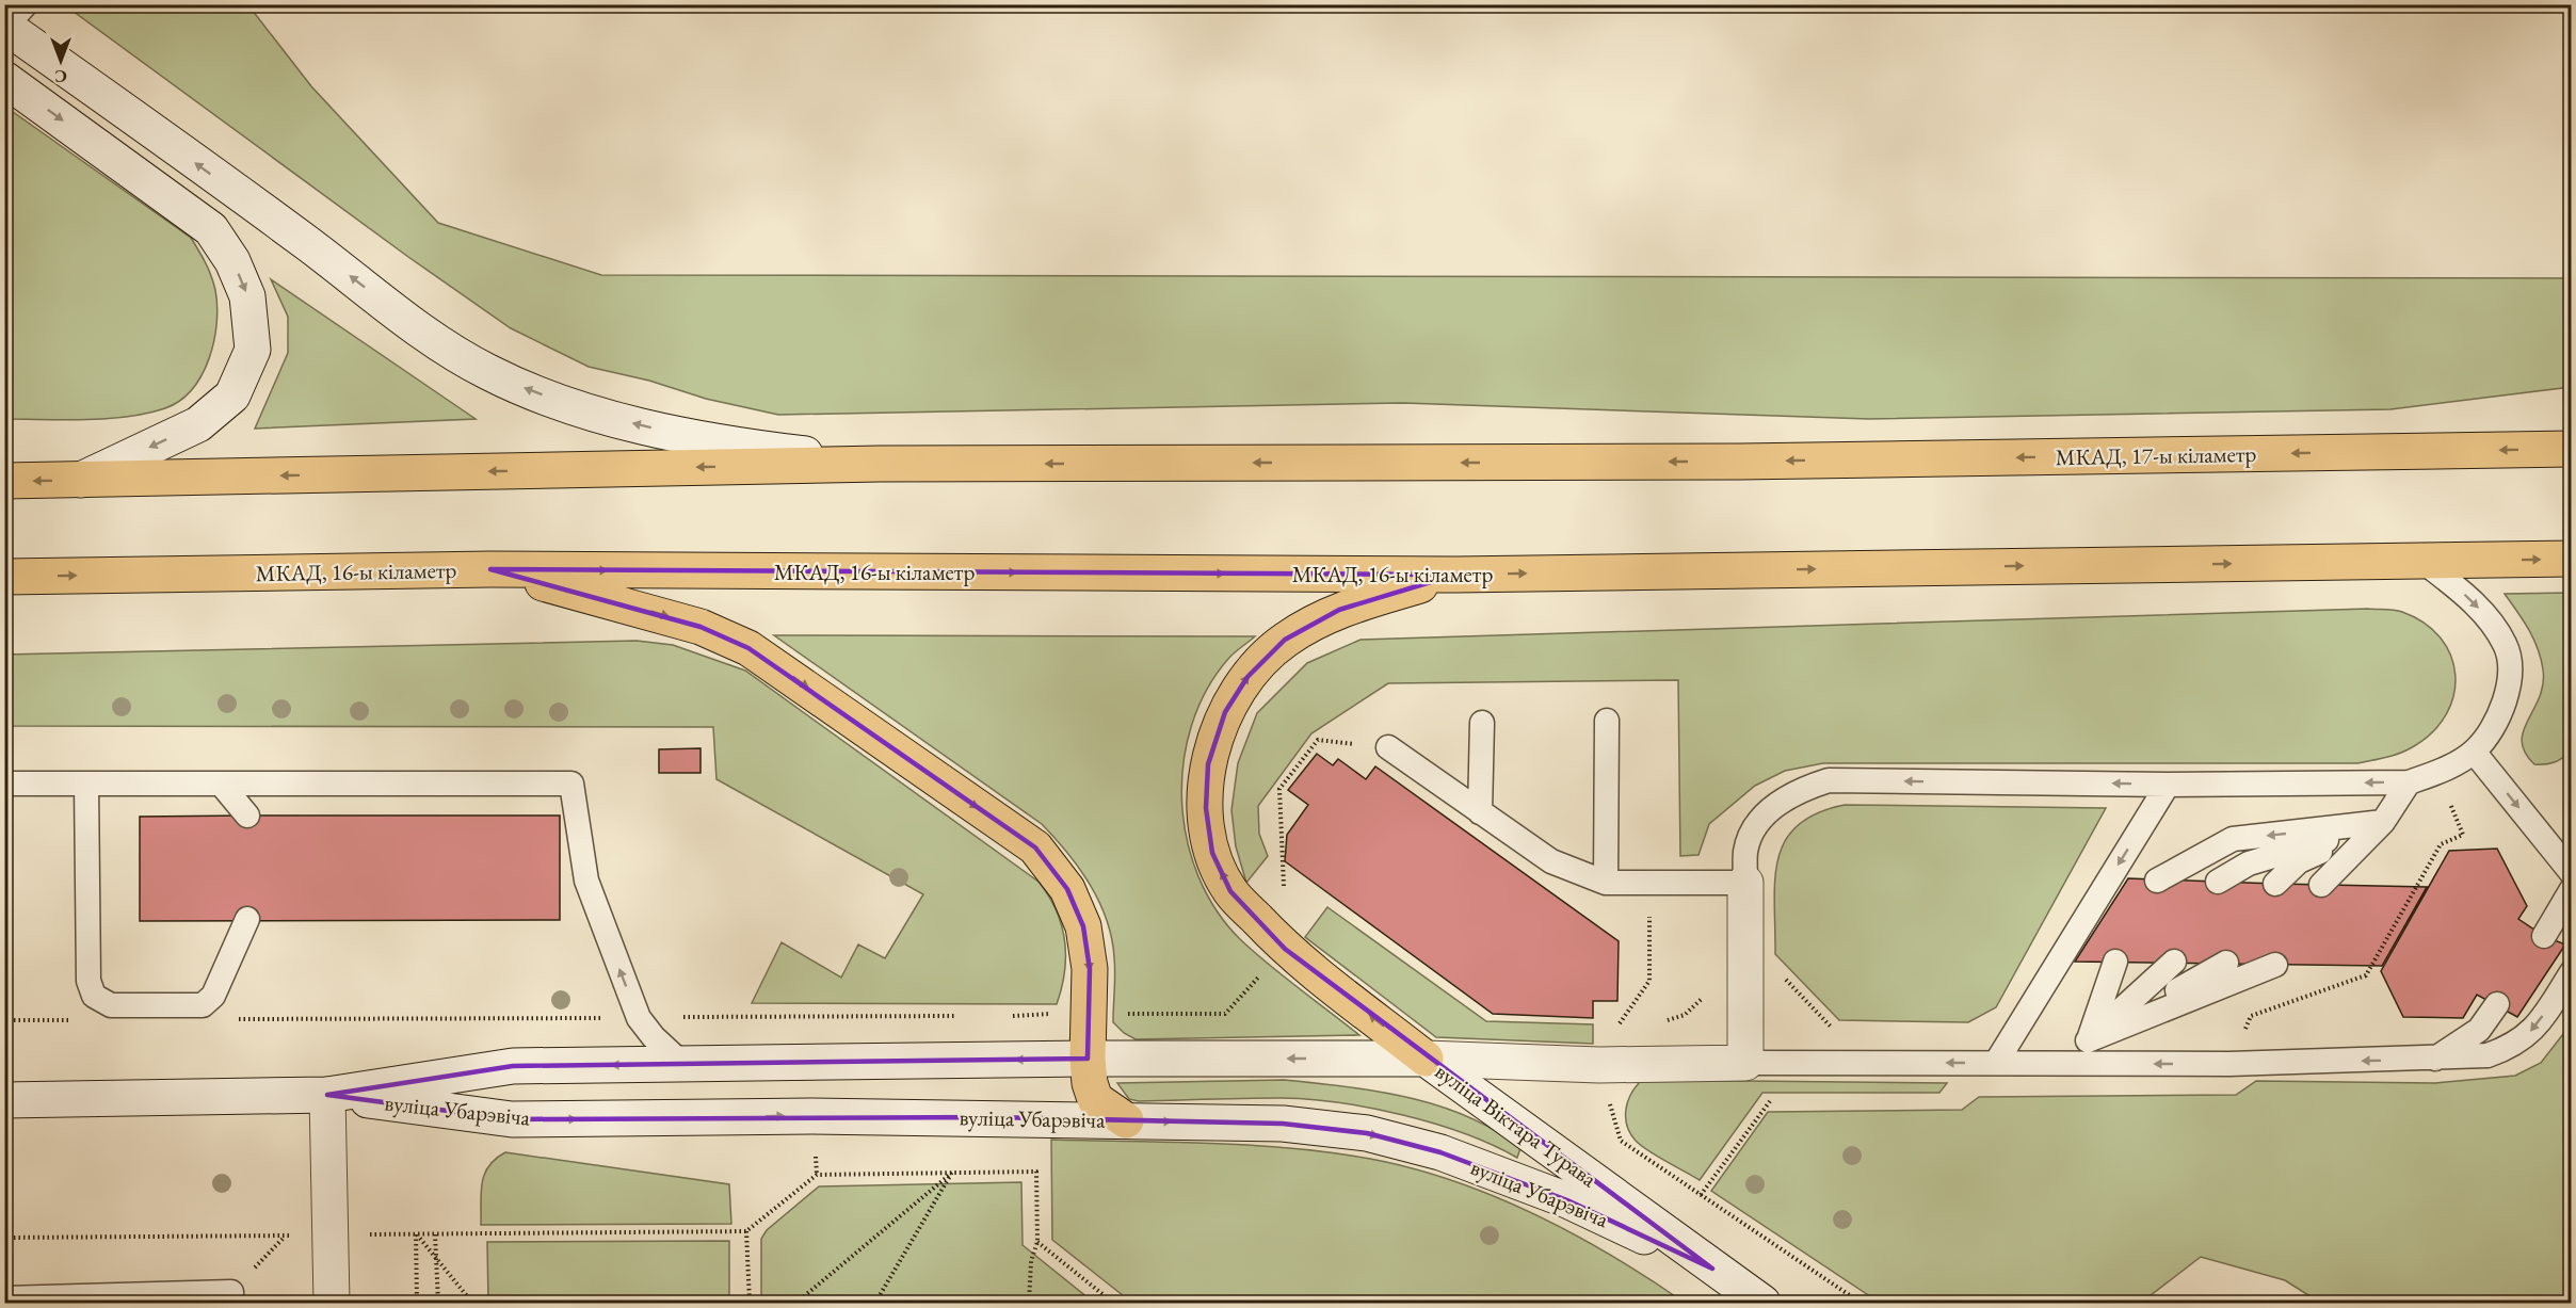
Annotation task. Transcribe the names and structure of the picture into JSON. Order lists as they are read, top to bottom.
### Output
{
  "streets": {
    "highway": ["МКАД, 17-ы кіламетр", "МКАД, 16-ы кіламетр"],
    "main road": ["вуліца Убарэвіча", "вуліца Віктара Турава"]
  },
  "crossings": [
    ["вуліца Убарэвіча", "вуліца Віктара Турава"]
  ],
  "one_way": ["МКАД, 17-ы кіламетр"],
  "north": "bottom"
}
